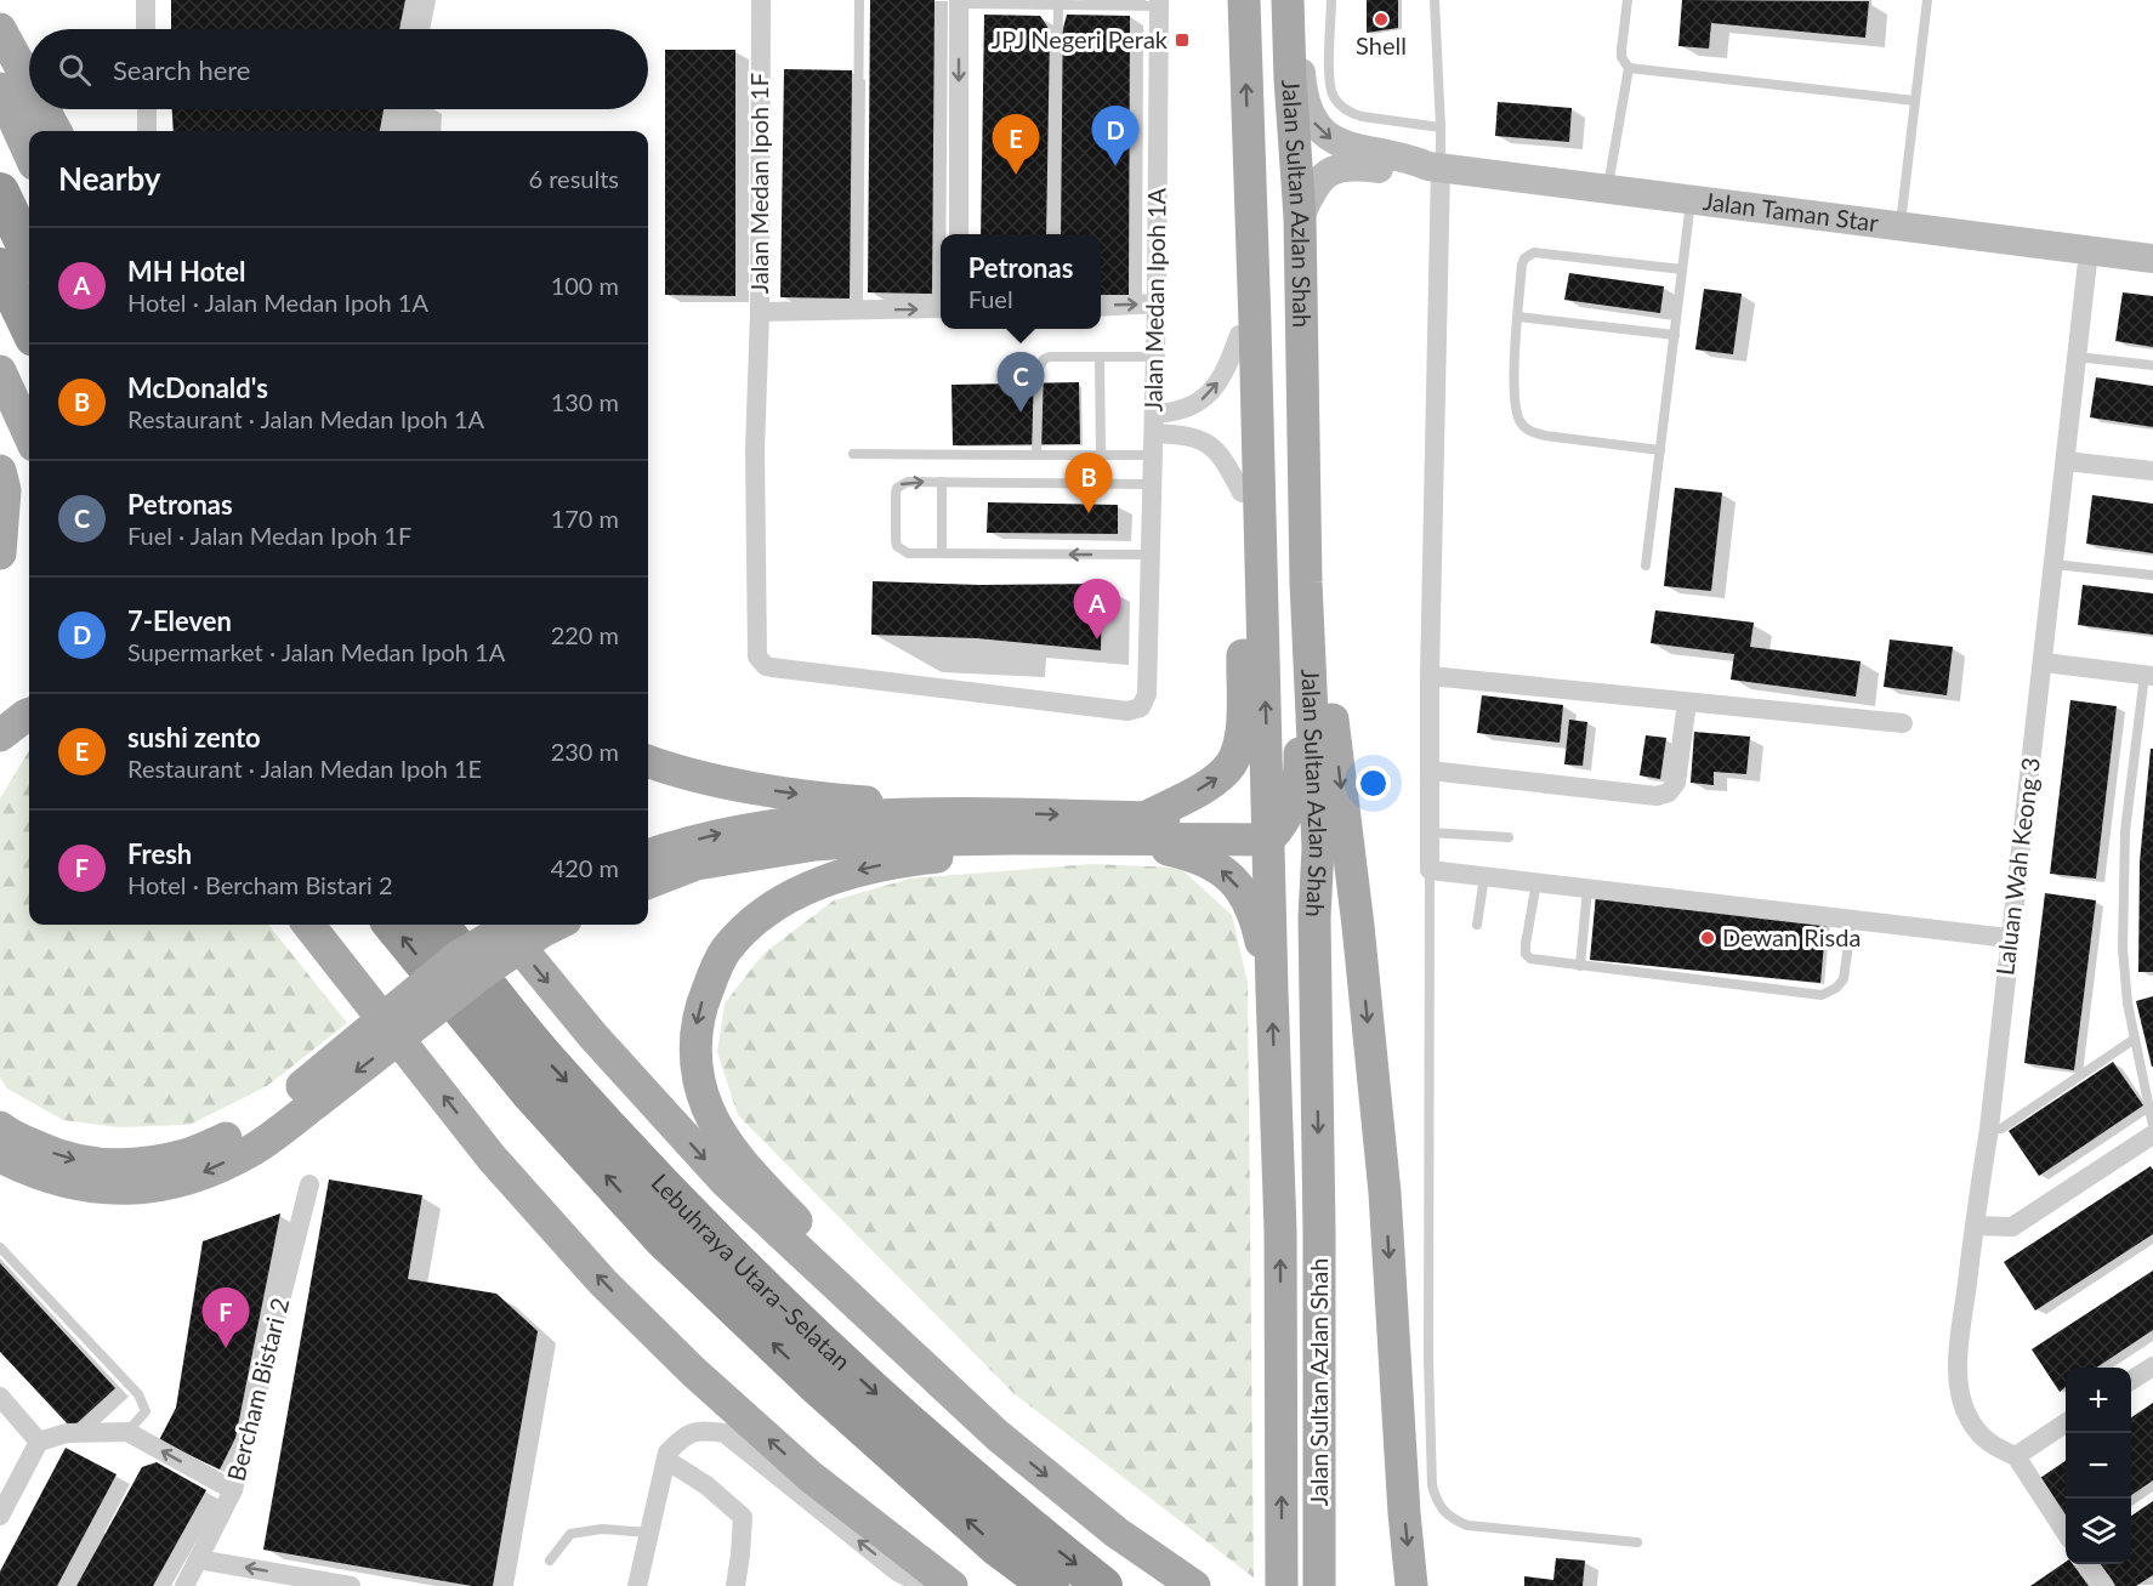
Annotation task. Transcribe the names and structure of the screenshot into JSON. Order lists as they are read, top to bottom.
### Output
{
  "streets": {
    "highway": ["Lebuhraya Utara–Selatan"],
    "main road": ["Jalan Sultan Azlan Shah"],
    "street": [
      "Jalan Medan Ipoh 1F",
      "Jalan Taman Star",
      "Jalan Medan Ipoh 1A",
      "Laluan Wah Keong 3",
      "Bercham Bistari 2"
    ]
  },
  "crossings": [
    ["Jalan Medan Ipoh 1F", "Jalan Medan Ipoh 1A"],
    ["Jalan Sultan Azlan Shah", "Jalan Taman Star"],
    ["Jalan Taman Star", "Laluan Wah Keong 3"]
  ],
  "places": {
    "other": ["Shell", "Dewan Risda"],
    "transit": ["JPJ Negeri Perak"]
  },
  "page": {
    "search": "Search here",
    "pins": [
      "D",
      "E",
      "C",
      "B",
      "A",
      "F"
    ],
    "heading": ["Nearby", "6 results"],
    "list": [
      {
        "mark": "A",
        "name": "MH Hotel",
        "note": "Hotel · Jalan Medan Ipoh 1A",
        "value": "100 m"
      },
      {
        "mark": "B",
        "name": "McDonald's",
        "note": "Restaurant · Jalan Medan Ipoh 1A",
        "value": "130 m"
      },
      {
        "mark": "C",
        "name": "Petronas",
        "note": "Fuel · Jalan Medan Ipoh 1F",
        "value": "170 m"
      },
      {
        "mark": "D",
        "name": "7-Eleven",
        "note": "Supermarket · Jalan Medan Ipoh 1A",
        "value": "220 m"
      },
      {
        "mark": "E",
        "name": "sushi zento",
        "note": "Restaurant · Jalan Medan Ipoh 1E",
        "value": "230 m"
      },
      {
        "mark": "F",
        "name": "Fresh",
        "note": "Hotel · Bercham Bistari 2",
        "value": "420 m"
      }
    ],
    "popup": ["Petronas", "Fuel"],
    "map_buttons": ["+", "−"]
  }
}
